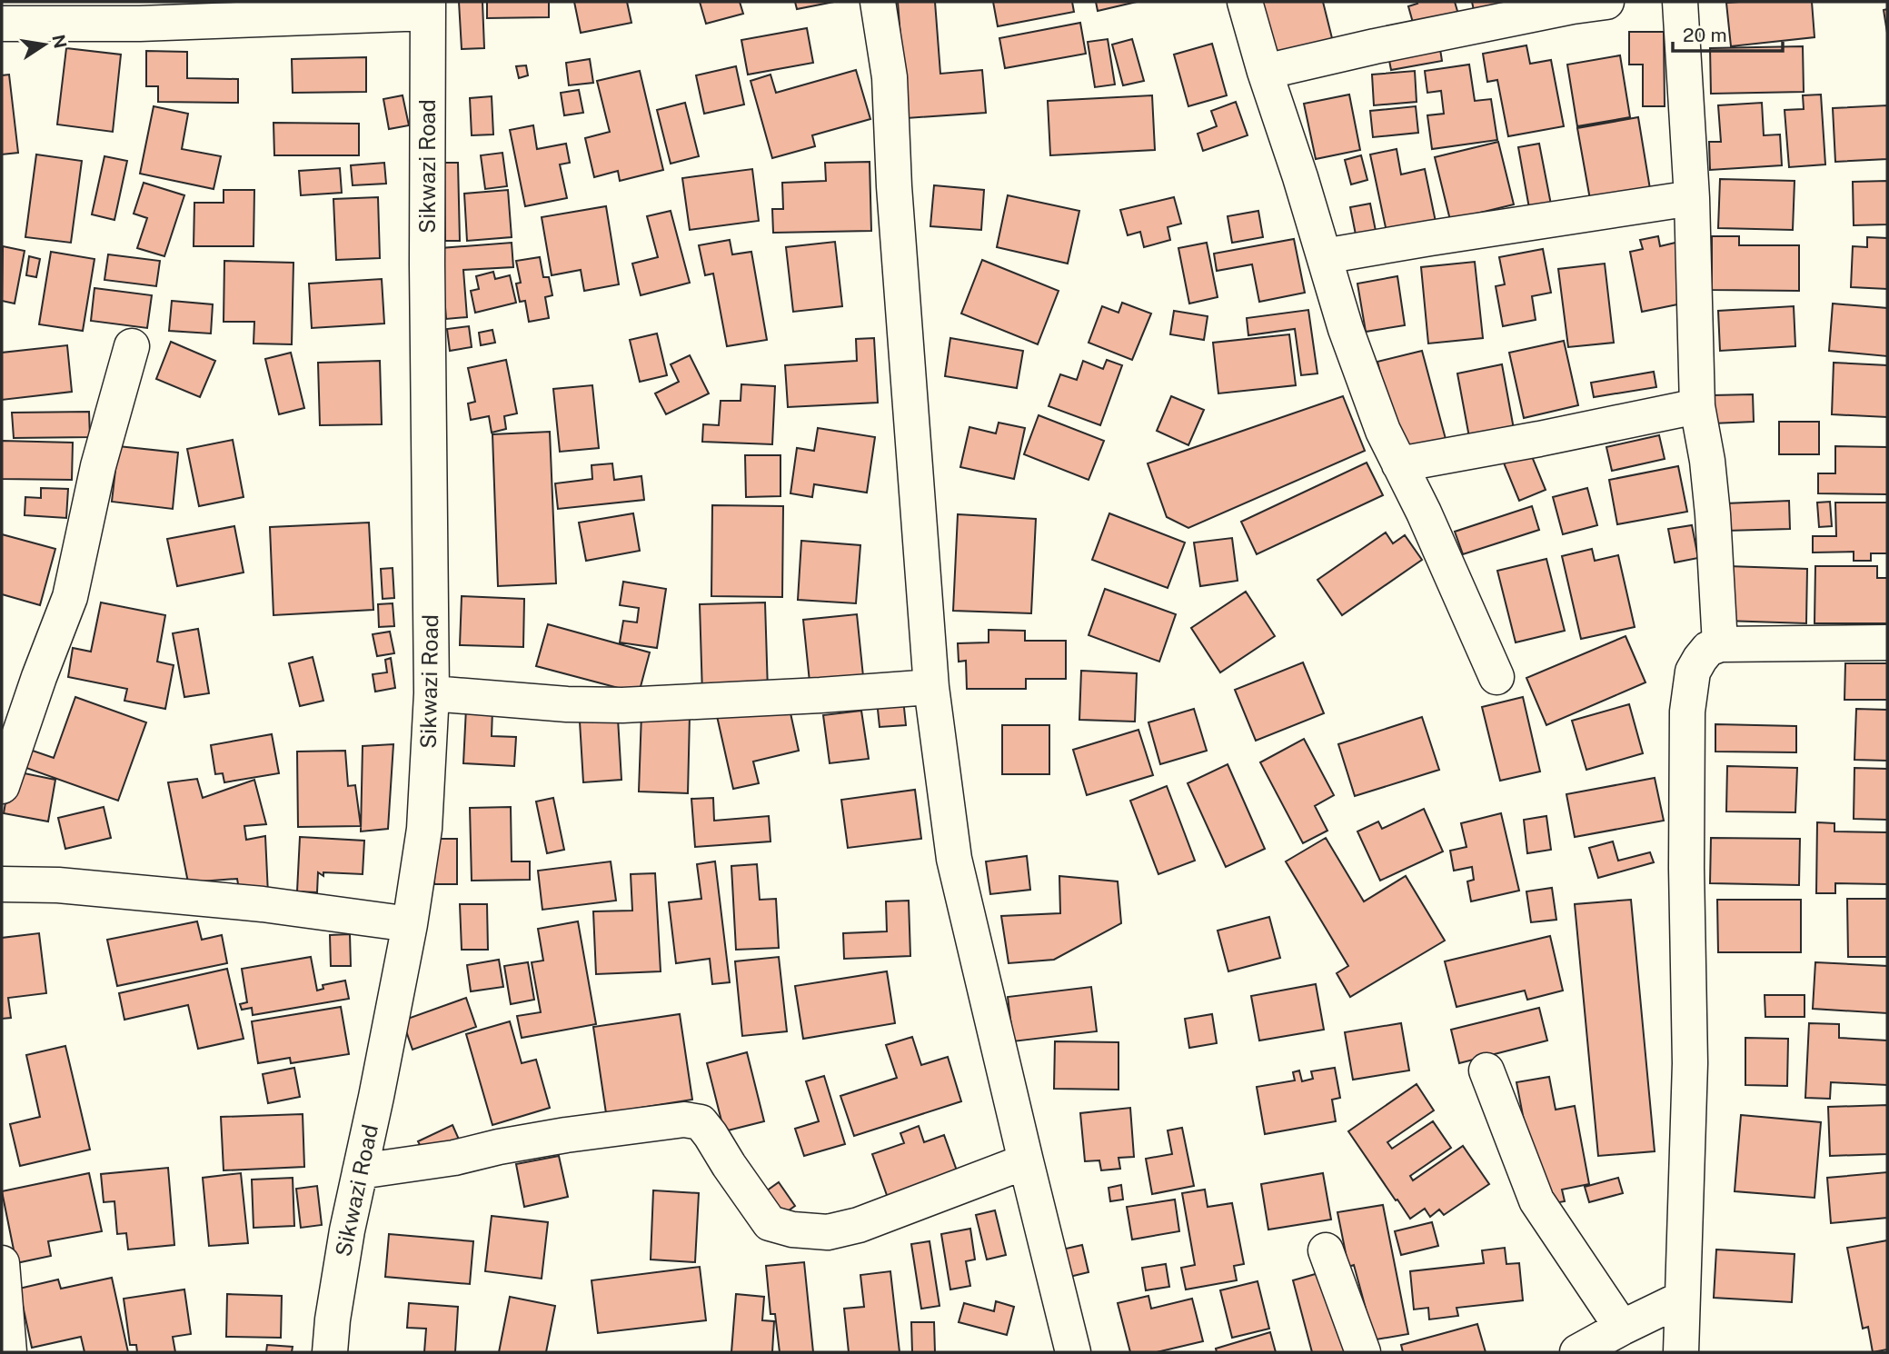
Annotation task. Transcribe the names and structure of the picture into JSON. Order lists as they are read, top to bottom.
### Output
{
  "streets": {
    "street": ["Sikwazi Road"]
  },
  "scale_bar": "20 m",
  "north": "right"
}
